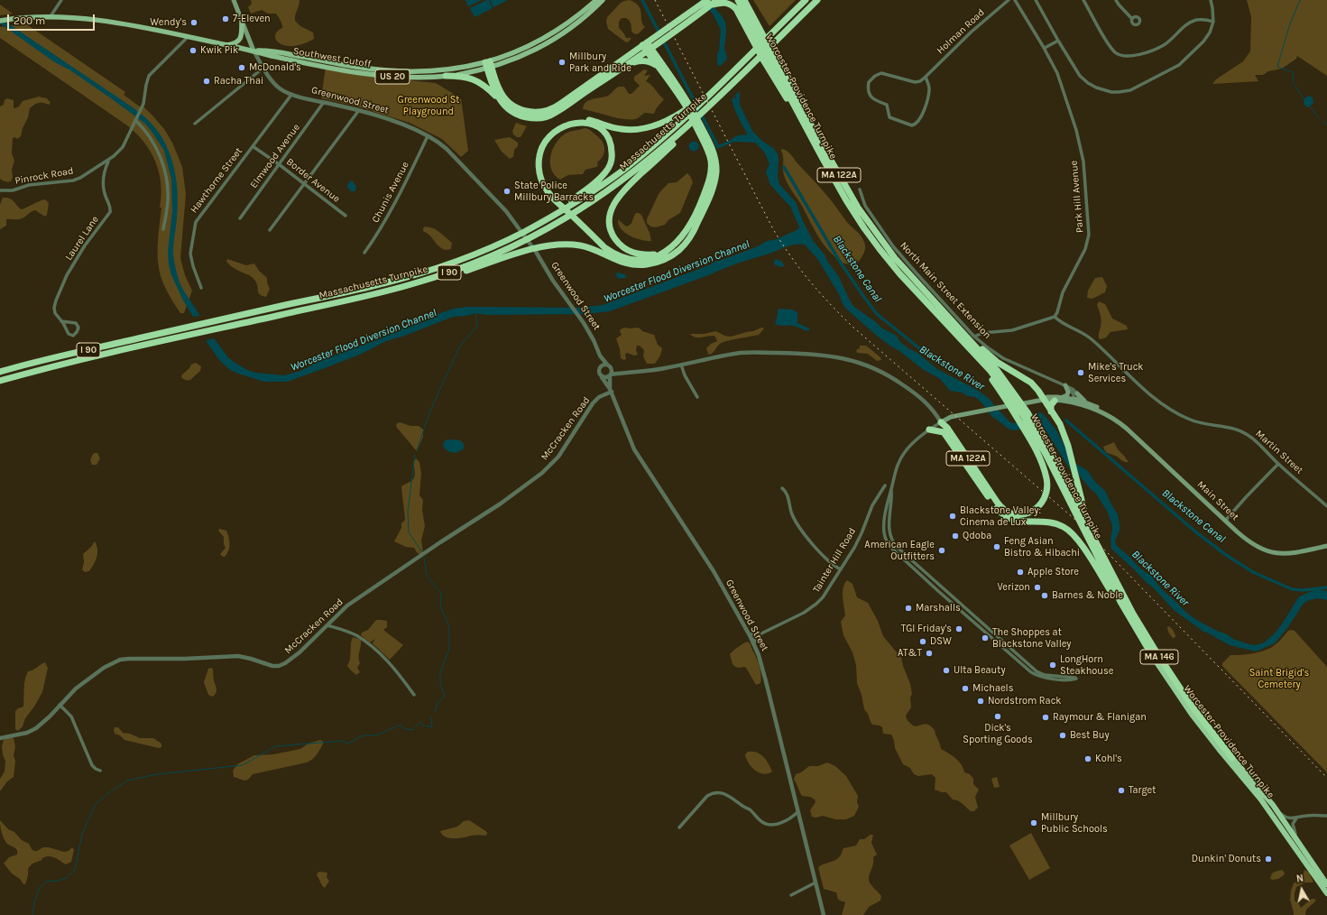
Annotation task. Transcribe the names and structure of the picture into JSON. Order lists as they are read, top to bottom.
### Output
{
  "streets": {
    "highway": [
      "Worcester-Providence Turnpike",
      "Massachusetts Turnpike",
      "MA 122A",
      "I 90",
      "MA 146"
    ],
    "main road": [
      "Southwest Cutoff",
      "US 20",
      "Greenwood Street",
      "Main Street"
    ],
    "street": [
      "Holman Road",
      "Elmwood Avenue",
      "Pinrock Road",
      "Hawthorne Street",
      "Border Avenue",
      "Chunis Avenue",
      "Park Hill Avenue",
      "Laurel Lane",
      "North Main Street Extension",
      "McCracken Road",
      "Martin Street",
      "Tainter Hill Road"
    ]
  },
  "crossings": [
    ["Southwest Cutoff", "US 20"],
    ["Southwest Cutoff", "Greenwood Street"],
    ["Southwest Cutoff", "Pinrock Road"],
    ["Worcester-Providence Turnpike", "MA 122A"],
    ["Greenwood Street", "Elmwood Avenue"],
    ["Greenwood Street", "Hawthorne Street"],
    ["Greenwood Street", "Chunis Avenue"],
    ["Greenwood Street", "McCracken Road"],
    ["Greenwood Street", "Tainter Hill Road"],
    ["Elmwood Avenue", "Border Avenue"],
    ["MA 122A", "Main Street"],
    ["Pinrock Road", "Laurel Lane"],
    ["Hawthorne Street", "Border Avenue"],
    ["Park Hill Avenue", "Martin Street"]
  ],
  "water": ["Blackstone Canal", "Worcester Flood Diversion Channel", "Blackstone River"],
  "parks": ["Greenwood St Playground", "Saint Brigid's Cemetery"],
  "places": [
    "7-Eleven",
    "Wendy's",
    "Kwik Pik",
    "Millbury Park and Ride",
    "McDonald's",
    "Racha Thai",
    "State Police Millbury Barracks",
    "Mike's Truck Services",
    "Blackstone Valley: Cinema de Lux",
    "Qdoba",
    "Feng Asian Bistro & Hibachi",
    "American Eagle Outfitters",
    "Apple Store",
    "Verizon",
    "Barnes & Noble",
    "Marshalls",
    "TGI Friday's",
    "The Shoppes at Blackstone Valley",
    "DSW",
    "AT&T",
    "LongHorn Steakhouse",
    "Ulta Beauty",
    "Michaels",
    "Nordstrom Rack",
    "Dick's Sporting Goods",
    "Raymour & Flanigan",
    "Best Buy",
    "Kohl's",
    "Target",
    "Millbury Public Schools",
    "Dunkin' Donuts"
  ],
  "scale_bar": "200 m",
  "north": "top"
}
